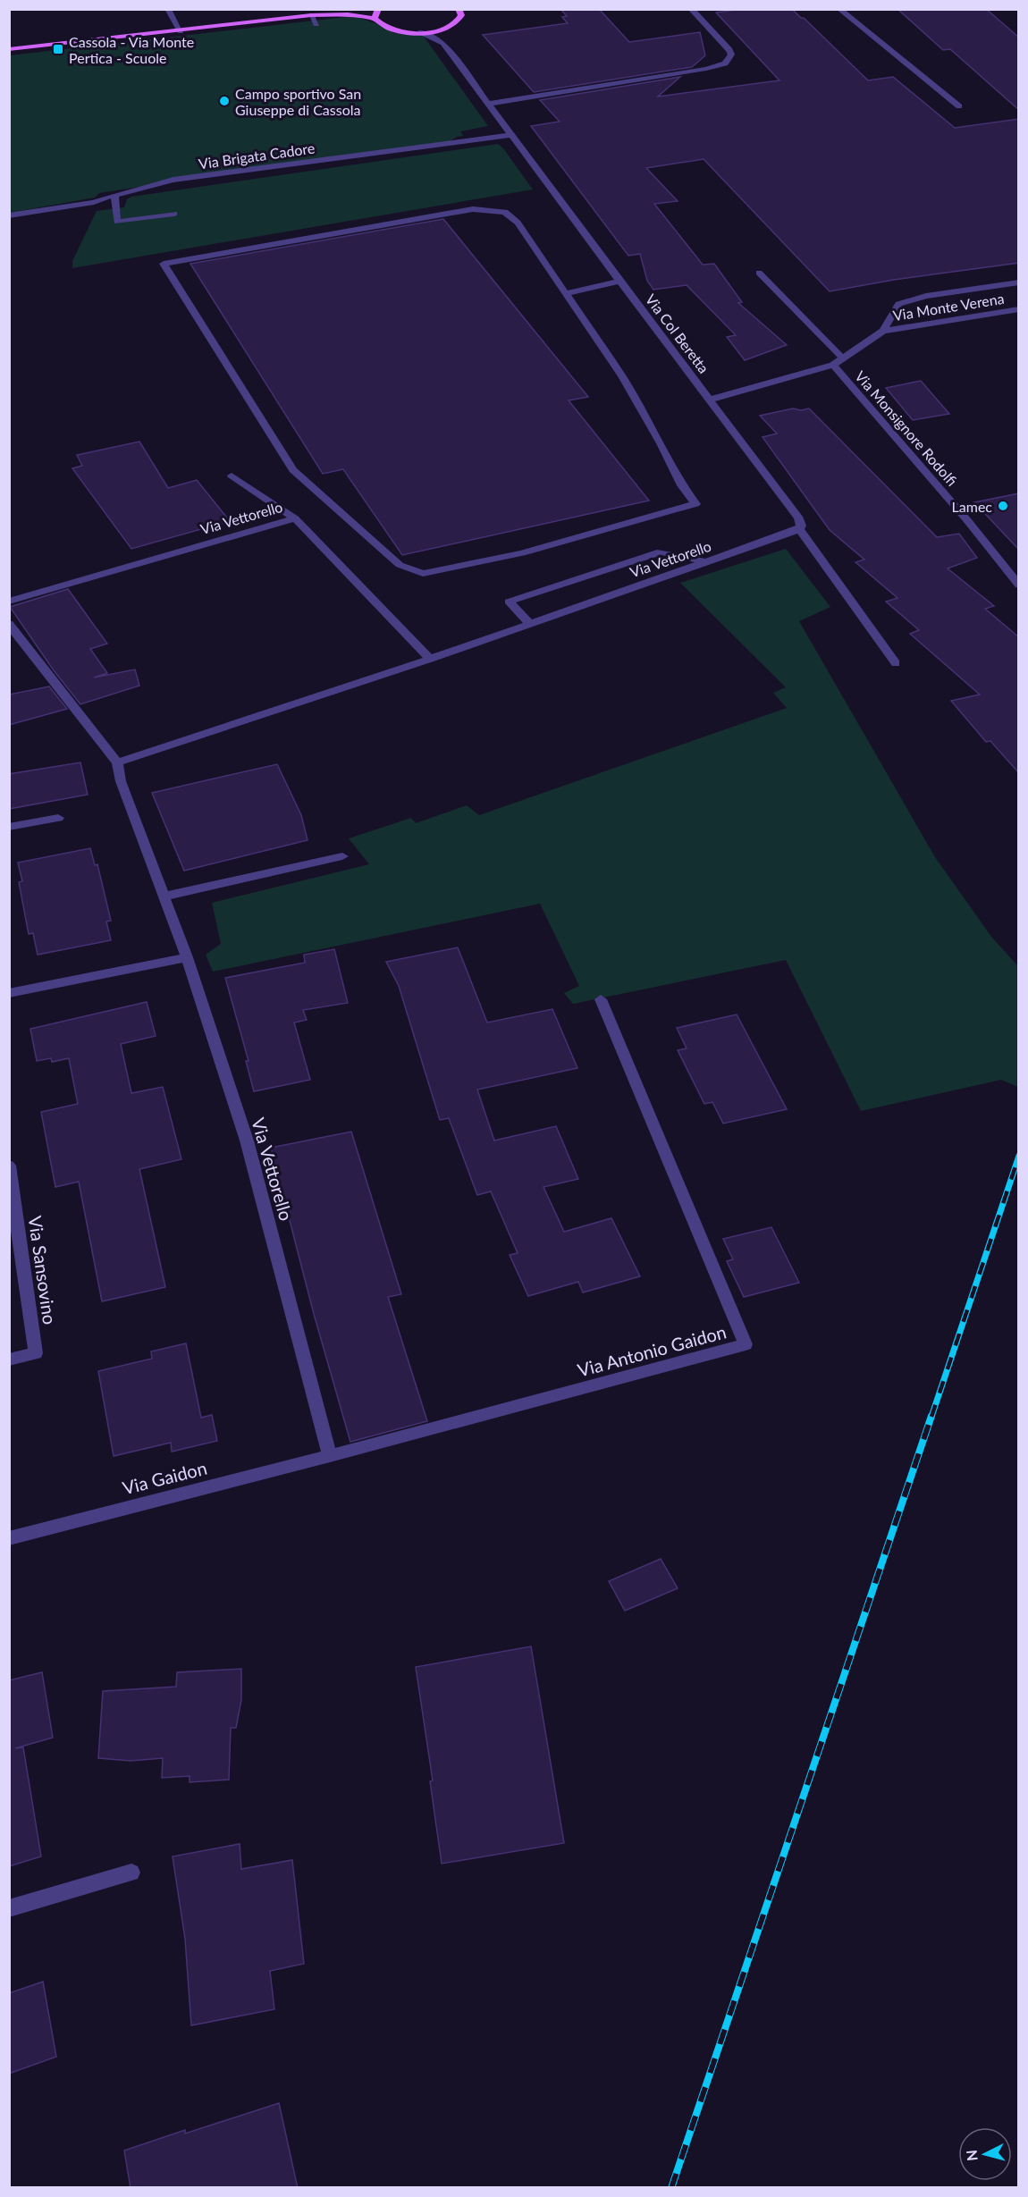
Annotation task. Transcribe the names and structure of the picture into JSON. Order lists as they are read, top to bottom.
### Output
{
  "streets": {
    "street": [
      "Via Brigata Cadore",
      "Via Monte Verena",
      "Via Col Beretta",
      "Via Monsignore Rodolfi",
      "Via Vettorello",
      "Via Sansovino",
      "Via Antonio Gaidon",
      "Via Gaidon"
    ]
  },
  "crossings": [
    ["Via Brigata Cadore", "Via Col Beretta"],
    ["Via Monte Verena", "Via Monsignore Rodolfi"],
    ["Via Col Beretta", "Via Vettorello"],
    ["Via Vettorello", "Via Antonio Gaidon"],
    ["Via Vettorello", "Via Gaidon"],
    ["Via Antonio Gaidon", "Via Gaidon"]
  ],
  "places": {
    "transit": ["Cassola - Via Monte Pertica - Scuole"],
    "other": ["Campo sportivo San Giuseppe di Cassola", "Lamec"]
  },
  "north": "left"
}
